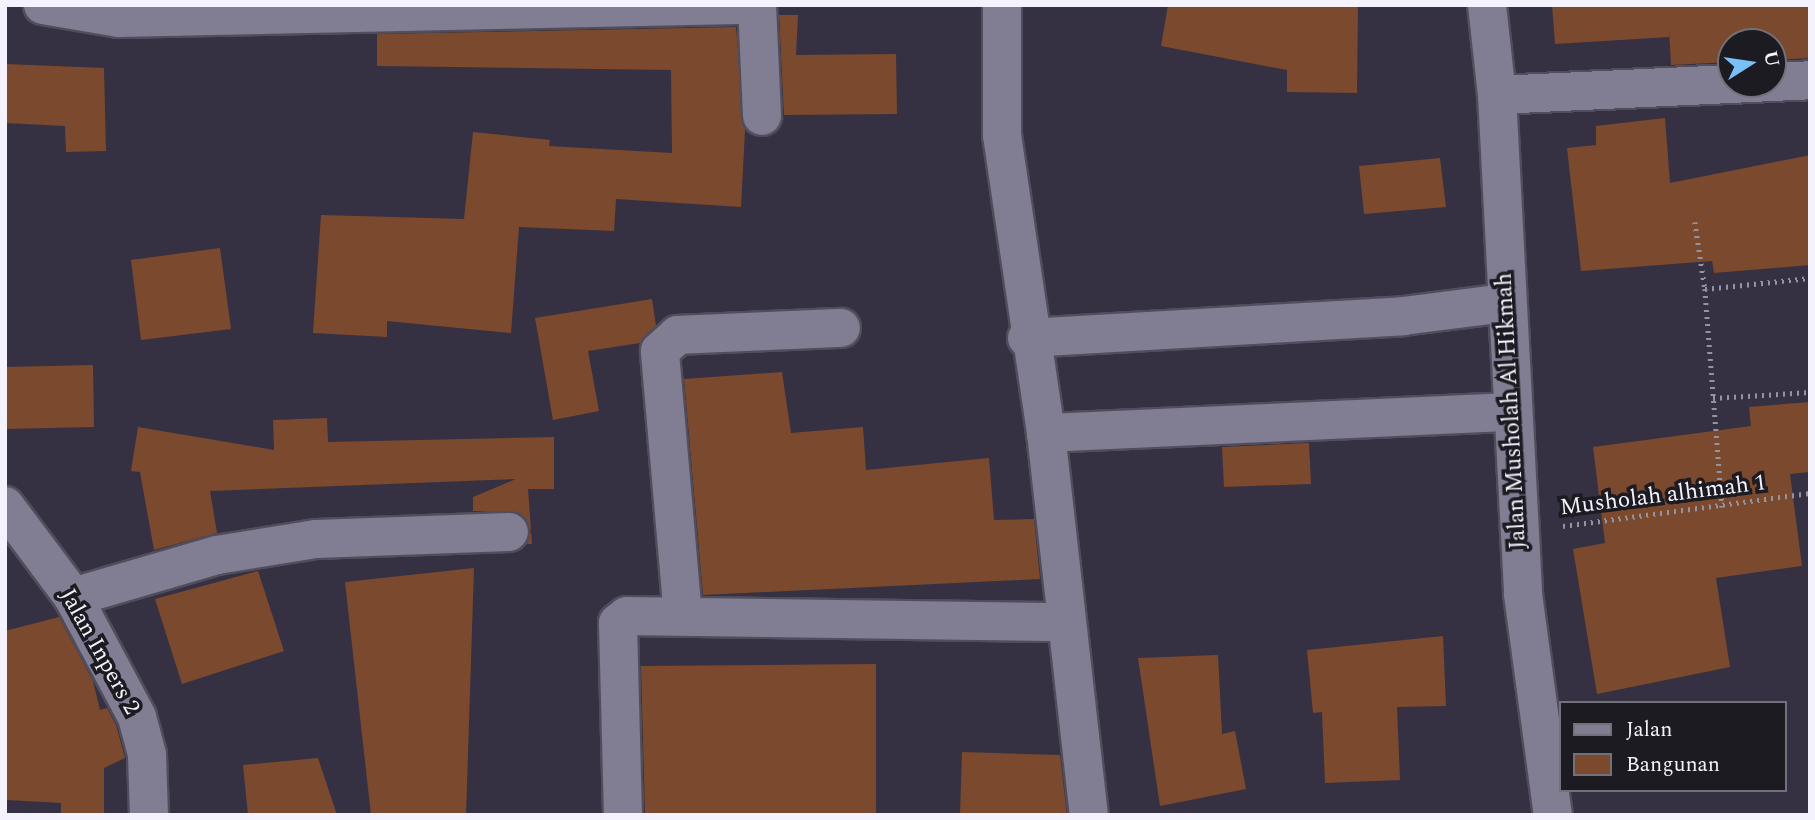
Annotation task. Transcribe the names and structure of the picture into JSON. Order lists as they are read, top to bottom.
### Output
{
  "streets": {
    "street": ["Jalan Musholah Al Hikmah", "Jalan Inpers 2"],
    "path": ["Musholah alhimah 1"]
  },
  "crossings": [
    ["Jalan Musholah Al Hikmah", "Musholah alhimah 1"]
  ],
  "legend": ["Jalan", "Bangunan"],
  "north": "right"
}
